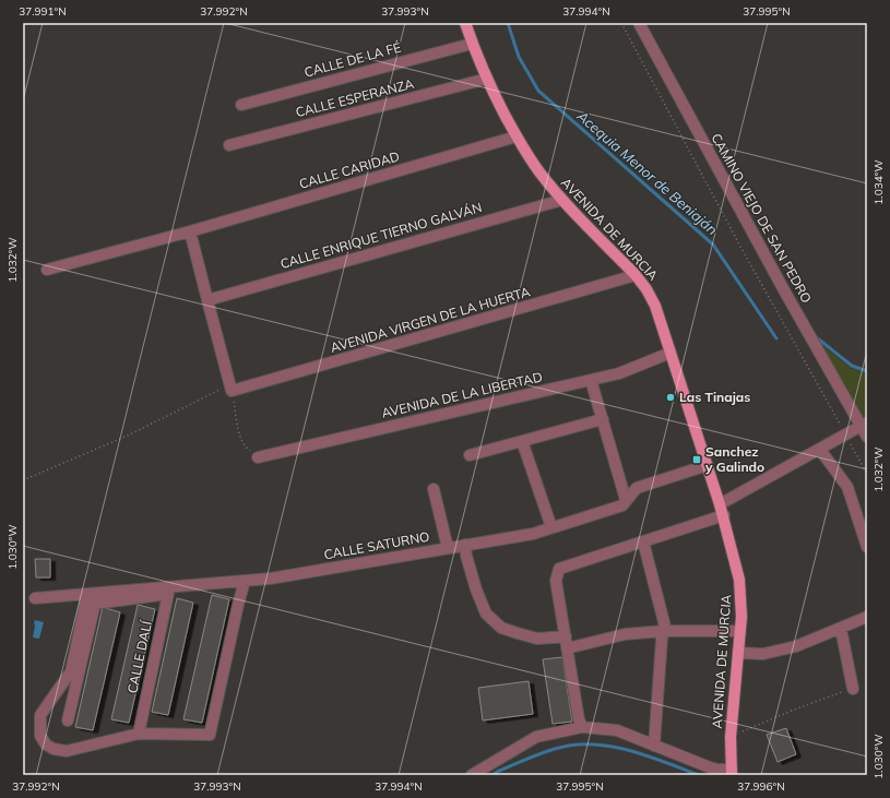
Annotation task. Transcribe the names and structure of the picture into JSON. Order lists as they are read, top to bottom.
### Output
{
  "streets": {
    "main road": ["AVENIDA DE MURCIA"],
    "street": [
      "CALLE DE LA FÉ",
      "CALLE ESPERANZA",
      "CALLE CARIDAD",
      "CAMINO VIEJO DE SAN PEDRO",
      "CALLE ENRIQUE TIERNO GALVÁN",
      "AVENIDA VIRGEN DE LA HUERTA",
      "AVENIDA DE LA LIBERTAD",
      "CALLE SATURNO",
      "CALLE DALÍ"
    ]
  },
  "crossings": [
    ["CALLE DE LA FÉ", "AVENIDA DE MURCIA"],
    ["CALLE ESPERANZA", "AVENIDA DE MURCIA"],
    ["CALLE CARIDAD", "AVENIDA DE MURCIA"],
    ["AVENIDA DE MURCIA", "CALLE ENRIQUE TIERNO GALVÁN"],
    ["AVENIDA DE MURCIA", "AVENIDA VIRGEN DE LA HUERTA"],
    ["AVENIDA DE MURCIA", "AVENIDA DE LA LIBERTAD"],
    ["AVENIDA DE MURCIA", "CALLE SATURNO"],
    ["CALLE SATURNO", "CALLE DALÍ"]
  ],
  "water": ["Acequia Menor de Beniaján"],
  "places": {
    "other": ["Las Tinajas"],
    "transit": ["Sanchez y Galindo"]
  },
  "coordinates": [
    "37.991°N",
    "37.992°N",
    "37.993°N",
    "37.994°N",
    "37.995°N",
    "1.034°W",
    "1.032°W",
    "1.030°W",
    "37.996°N"
  ]
}
